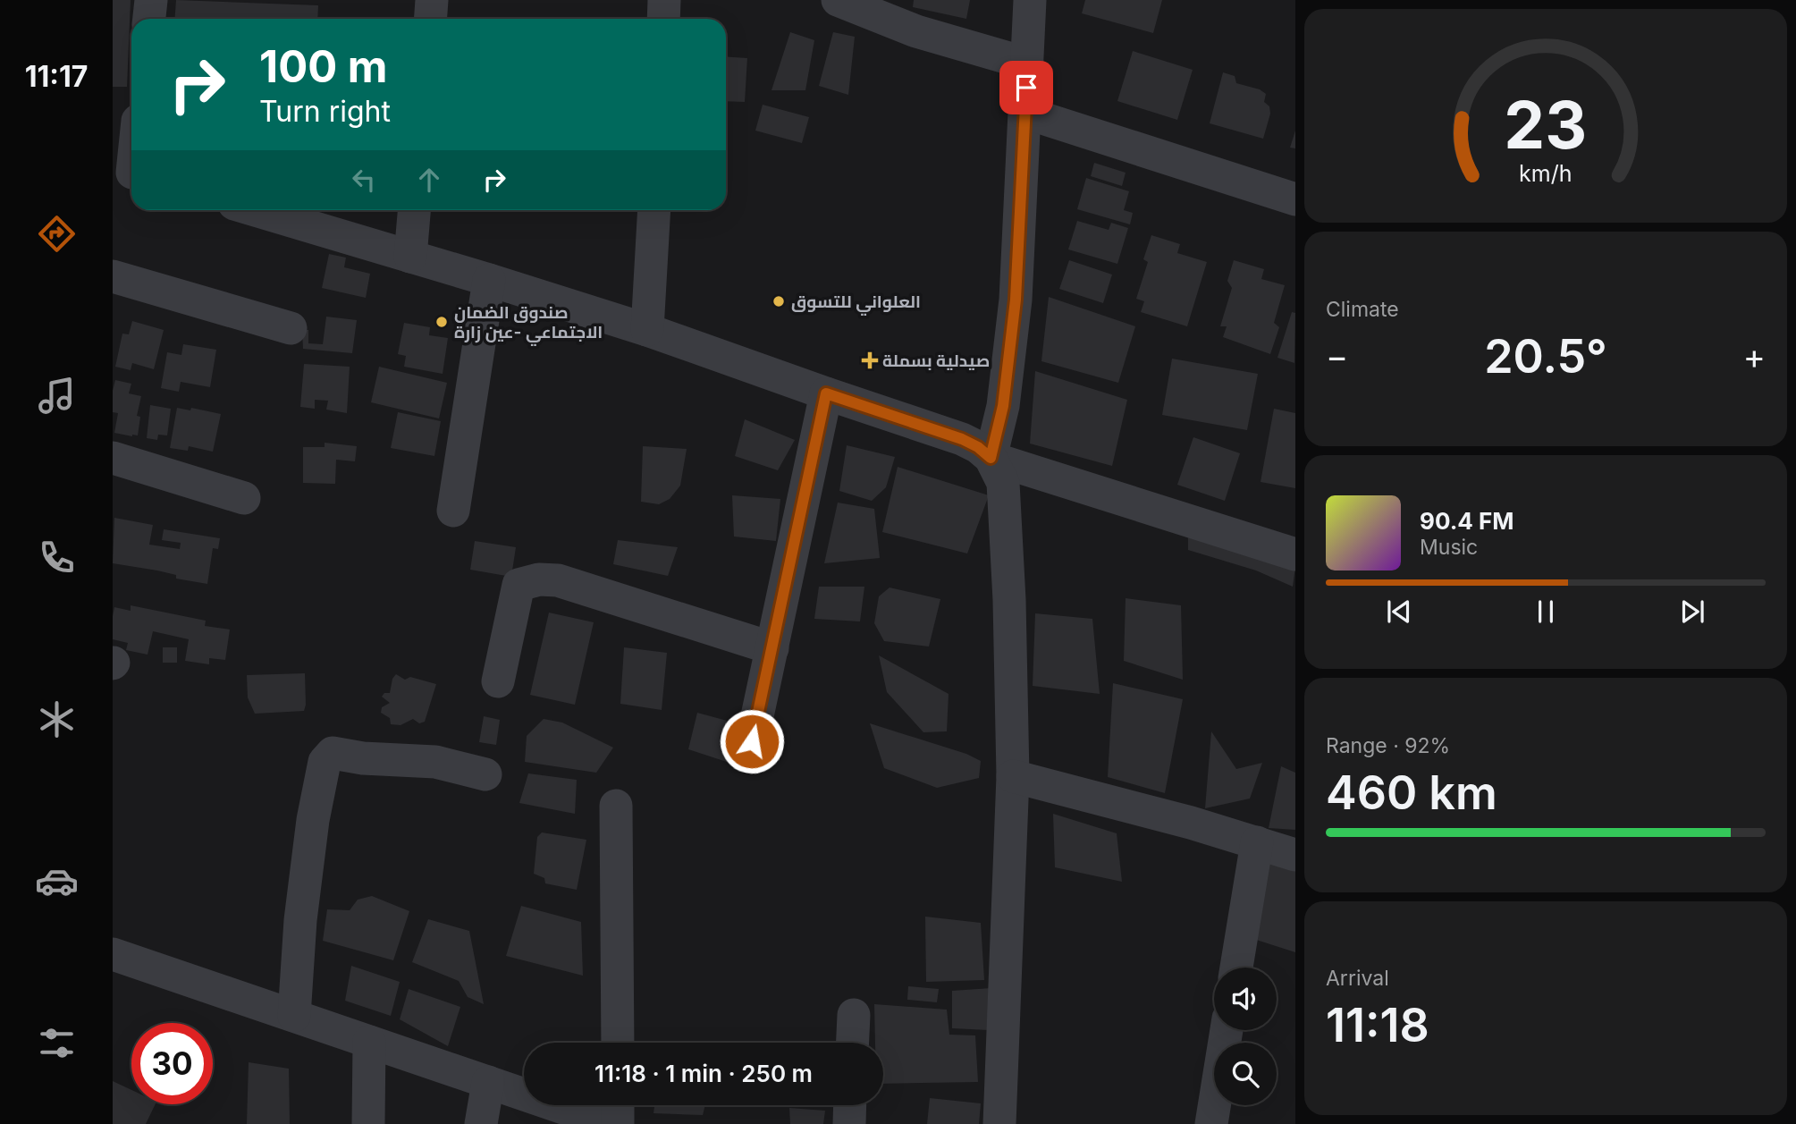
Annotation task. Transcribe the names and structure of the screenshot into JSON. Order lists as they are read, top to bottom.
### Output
{
  "places": {
    "other": ["العلواني للتسوق", "صندوق الضمان الاجتماعي -عين زارة"],
    "health": ["صيدلية بسملة"]
  },
  "page": {
    "tabs": "11:17",
    "turn": ["100 m", "Turn right"],
    "tile": [
      "Climate",
      ["Range · 92%", "460 km"],
      ["Arrival", "11:18"]
    ],
    "heat": ["−", "20.5°", "+"],
    "song": ["90.4 FM", "Music"],
    "limit": "30",
    "trip": "11:18 · 1 min · 250 m",
    "gauge": ["23", "km/h"]
  }
}
